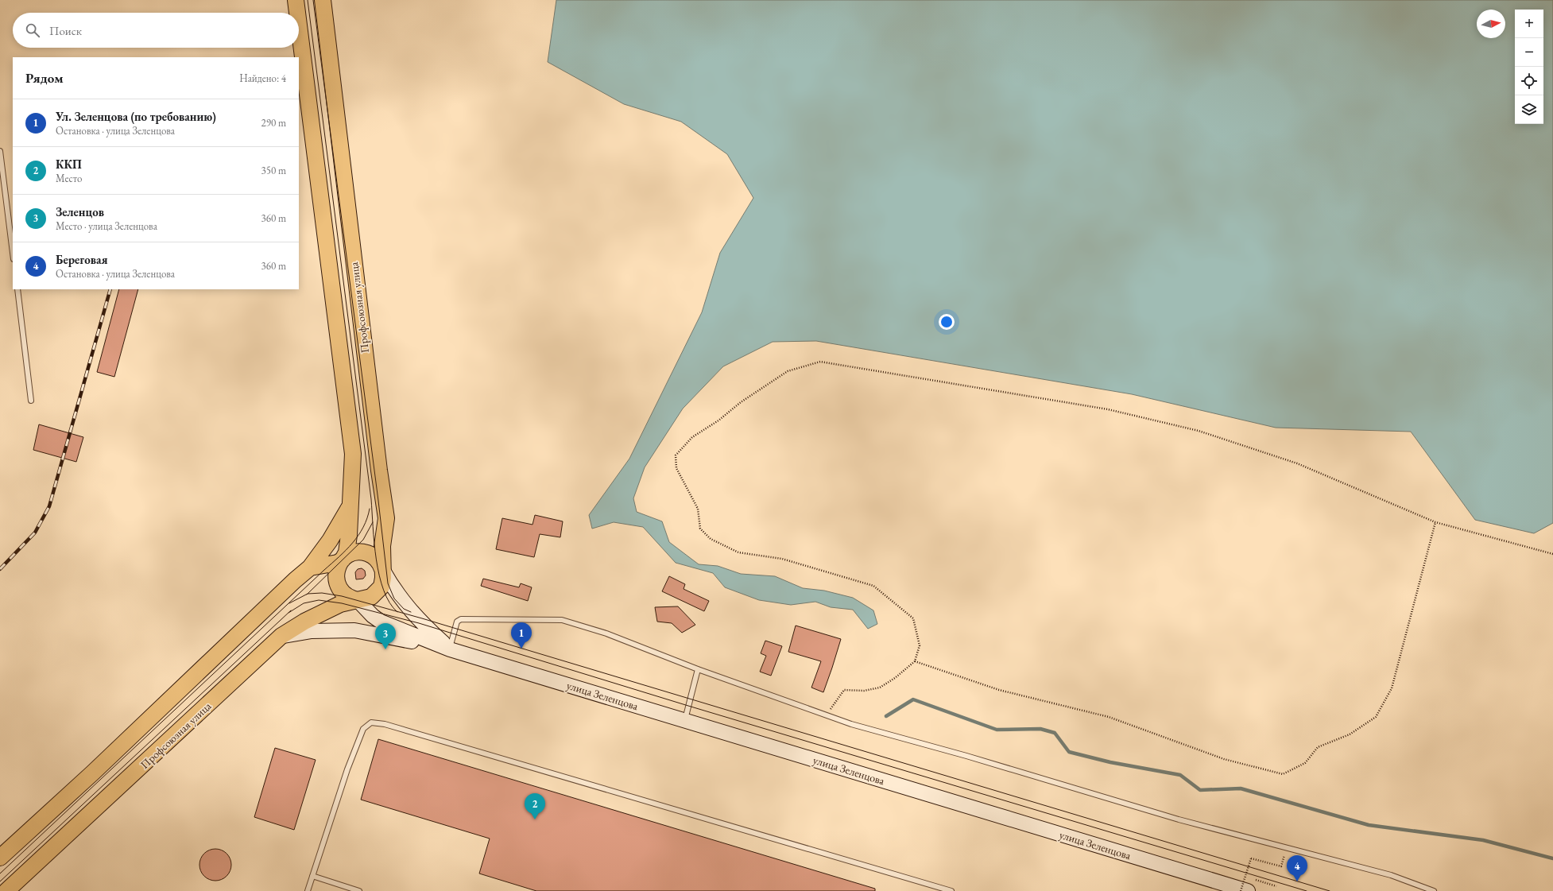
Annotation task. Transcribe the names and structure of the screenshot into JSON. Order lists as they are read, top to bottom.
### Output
{
  "streets": {
    "main road": ["Профсоюзная улица", "улица Зеленцова"]
  },
  "crossings": [
    ["Профсоюзная улица", "улица Зеленцова"]
  ],
  "north": "right",
  "page": {
    "map_buttons": ["+", "−"],
    "search": "Поиск",
    "heading": ["Рядом", "Найдено: 4"],
    "list": [
      {
        "mark": "1",
        "name": "Ул. Зеленцова (по требованию)",
        "note": "Остановка · улица Зеленцова",
        "value": "290 m"
      },
      {
        "mark": "2",
        "name": "ККП",
        "note": "Место",
        "value": "350 m"
      },
      {
        "mark": "3",
        "name": "Зеленцов",
        "note": "Место · улица Зеленцова",
        "value": "360 m"
      },
      {
        "mark": "4",
        "name": "Береговая",
        "note": "Остановка · улица Зеленцова",
        "value": "360 m"
      }
    ],
    "pins": [
      "1",
      "3",
      "2",
      "4"
    ]
  }
}
